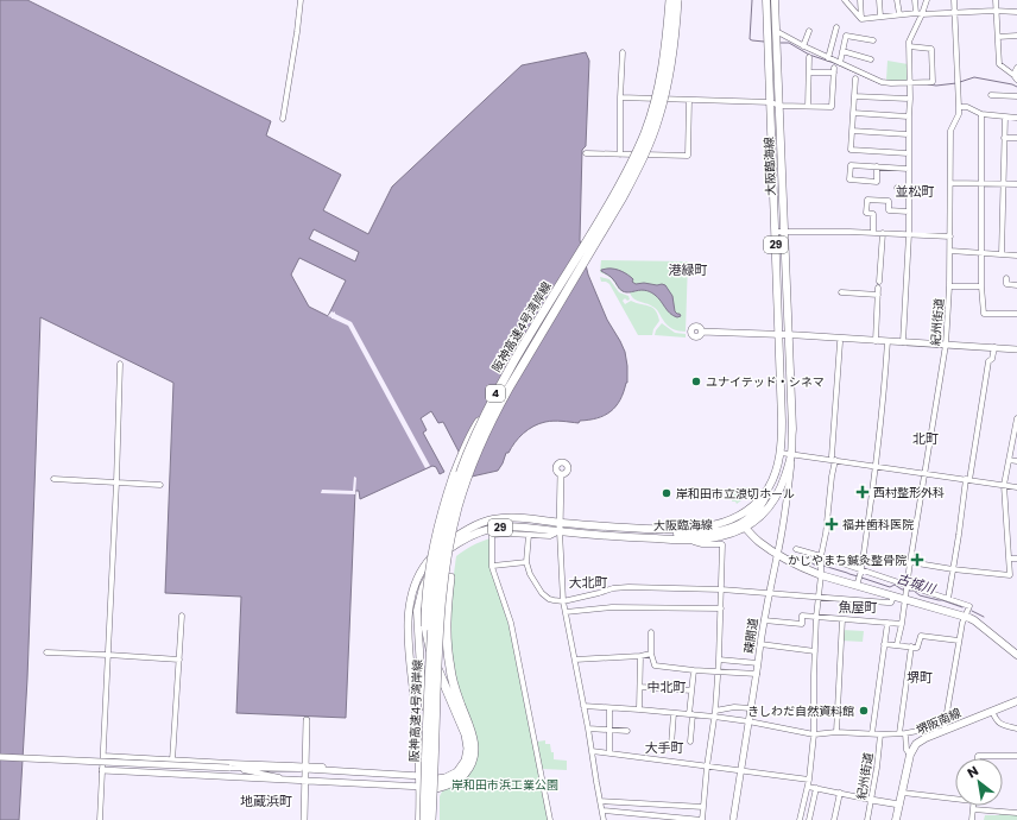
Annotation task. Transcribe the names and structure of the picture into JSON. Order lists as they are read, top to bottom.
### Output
{
  "streets": {
    "highway": ["阪神高速4号湾岸線", "4"],
    "main road": ["大阪臨海線", "29", "堺阪南線"],
    "street": ["紀州街道", "疎開道"]
  },
  "crossings": [
    ["大阪臨海線", "阪神高速4号湾岸線"],
    ["大阪臨海線", "4"],
    ["大阪臨海線", "疎開道"],
    ["阪神高速4号湾岸線", "4"]
  ],
  "districts": [
    "並松町",
    "港緑町",
    "北町",
    "大北町",
    "魚屋町",
    "堺町",
    "中北町",
    "大手町",
    "地蔵浜町"
  ],
  "water": ["古城川"],
  "parks": ["岸和田市浜工業公園"],
  "places": {
    "other": ["ユナイテッド・シネマ", "岸和田市立浪切ホール", "きしわだ自然資料館"],
    "health": ["西村整形外科", "福井歯科医院", "かじやまち鍼灸整骨院"]
  },
  "north": "top left"
}
